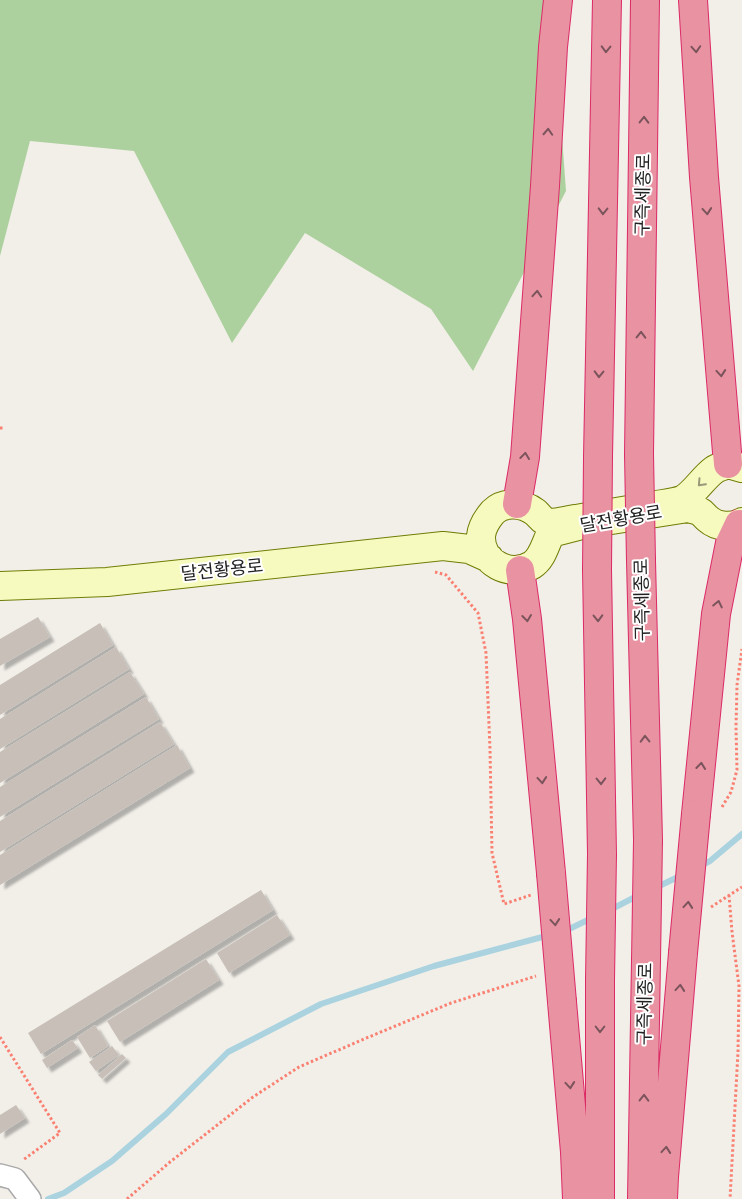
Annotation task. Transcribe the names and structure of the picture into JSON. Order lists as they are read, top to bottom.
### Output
{
  "streets": {
    "highway": ["구즉세종로"],
    "main road": ["달전황용로"]
  }
}
